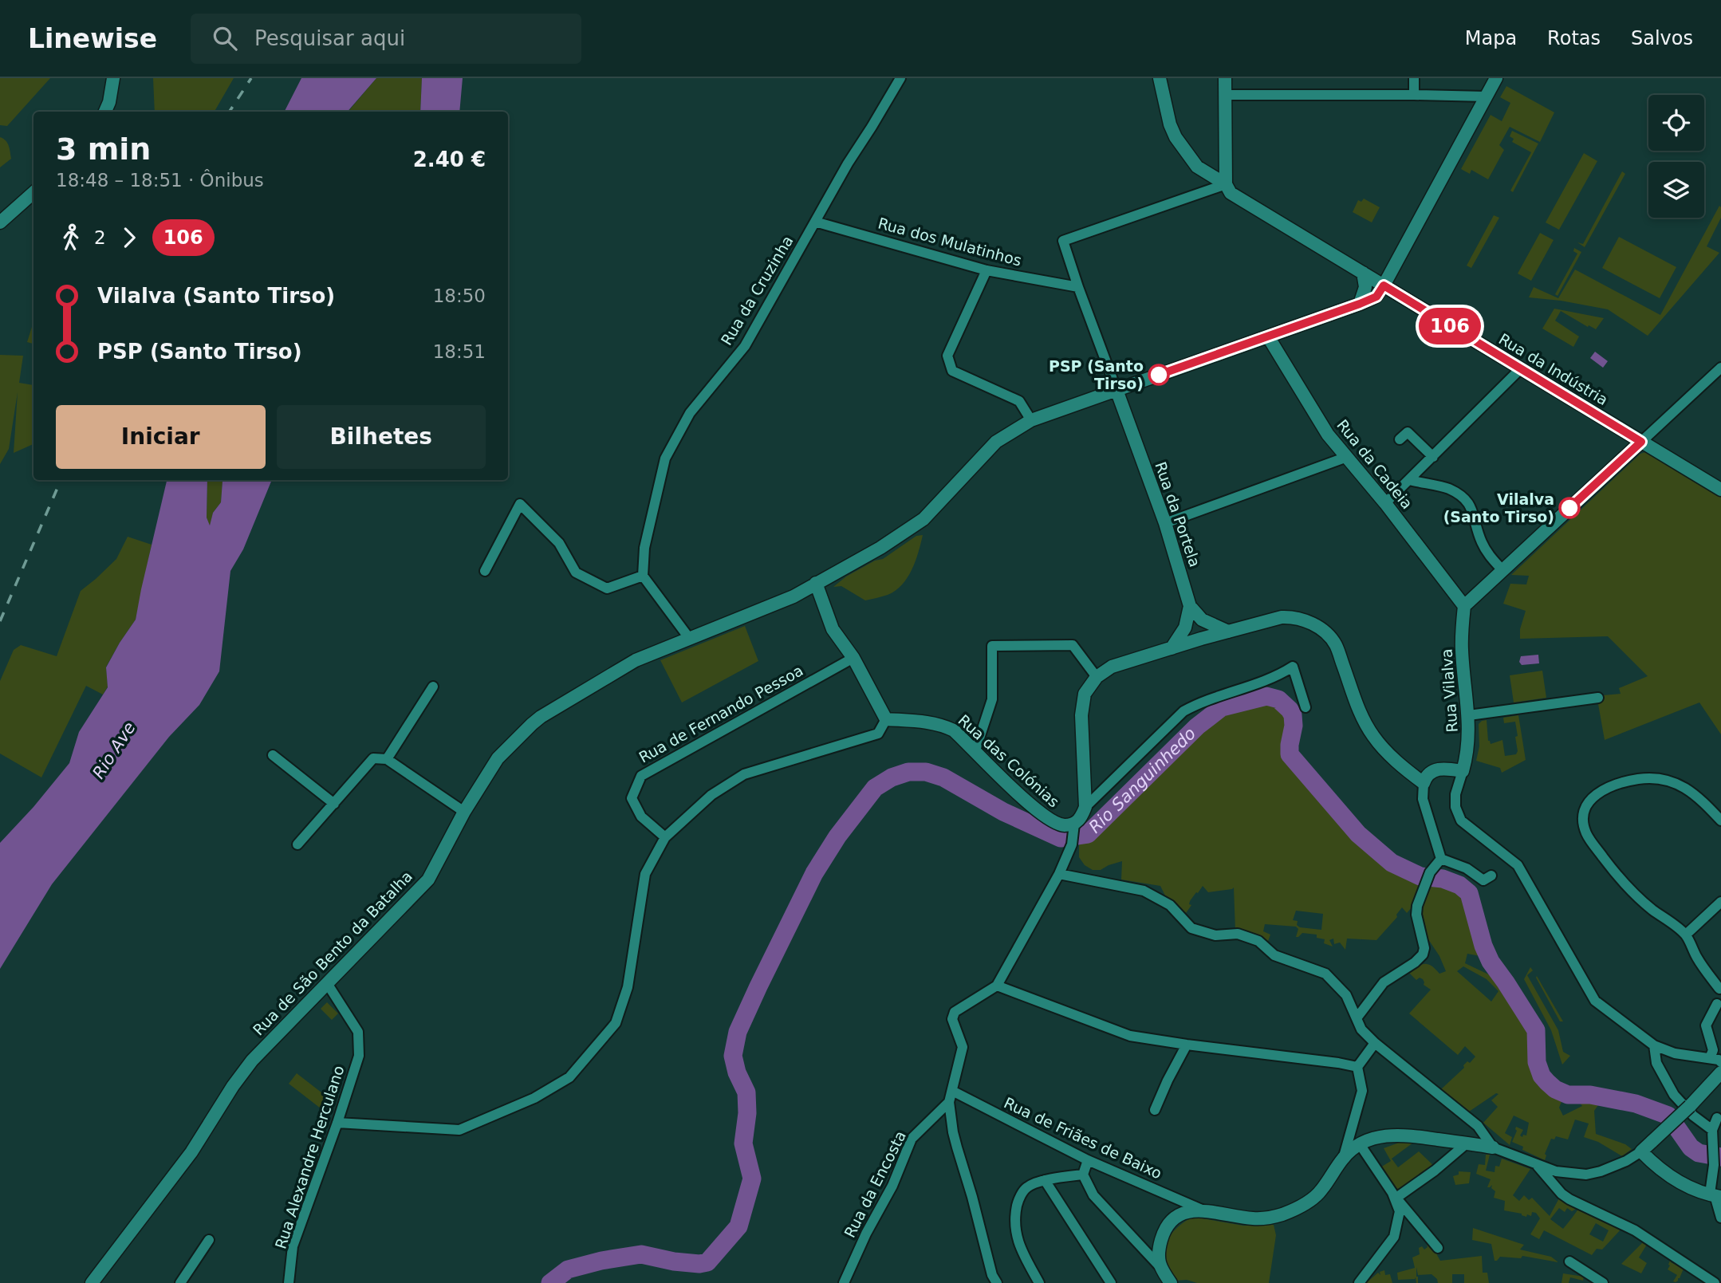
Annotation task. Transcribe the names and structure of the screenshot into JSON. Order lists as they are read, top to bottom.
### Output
{
  "streets": {
    "street": [
      "Rua dos Mulatinhos",
      "Rua da Cruzinha",
      "Rua da Indústria",
      "Rua da Cadeia",
      "Rua da Portela",
      "Rua Vilalva",
      "Rua de Fernando Pessoa",
      "Rua das Colónias",
      "Rua de São Bento da Batalha",
      "Rua de Friães de Baixo",
      "Rua Alexandre Herculano",
      "Rua da Encosta"
    ]
  },
  "crossings": [
    ["Rua dos Mulatinhos", "Rua da Cruzinha"],
    ["Rua da Indústria", "Rua de São Bento da Batalha"],
    ["Rua da Cadeia", "Rua Vilalva"],
    ["Rua da Cadeia", "Rua de São Bento da Batalha"],
    ["Rua da Portela", "Rua de São Bento da Batalha"],
    ["Rua de São Bento da Batalha", "Rua Alexandre Herculano"],
    ["Rua de Friães de Baixo", "Rua da Encosta"]
  ],
  "water": ["Rio Ave", "Rio Sanguinhedo"],
  "places": ["PSP (Santo Tirso)", "Vilalva (Santo Tirso)"],
  "lines": ["bus line 106"],
  "page": {
    "header": "Linewise",
    "search": "Pesquisar aqui",
    "nav": ["Mapa", "Rotas", "Salvos"],
    "on_map": "106",
    "heading": ["3 min", "18:48 – 18:51 · Ônibus", "2.40 €"],
    "legs": ["2", "106"],
    "list": [
      {
        "name": "Vilalva (Santo Tirso)",
        "value": "18:50"
      },
      {
        "name": "PSP (Santo Tirso)",
        "value": "18:51"
      }
    ],
    "buttons": ["Iniciar", "Bilhetes"]
  }
}
